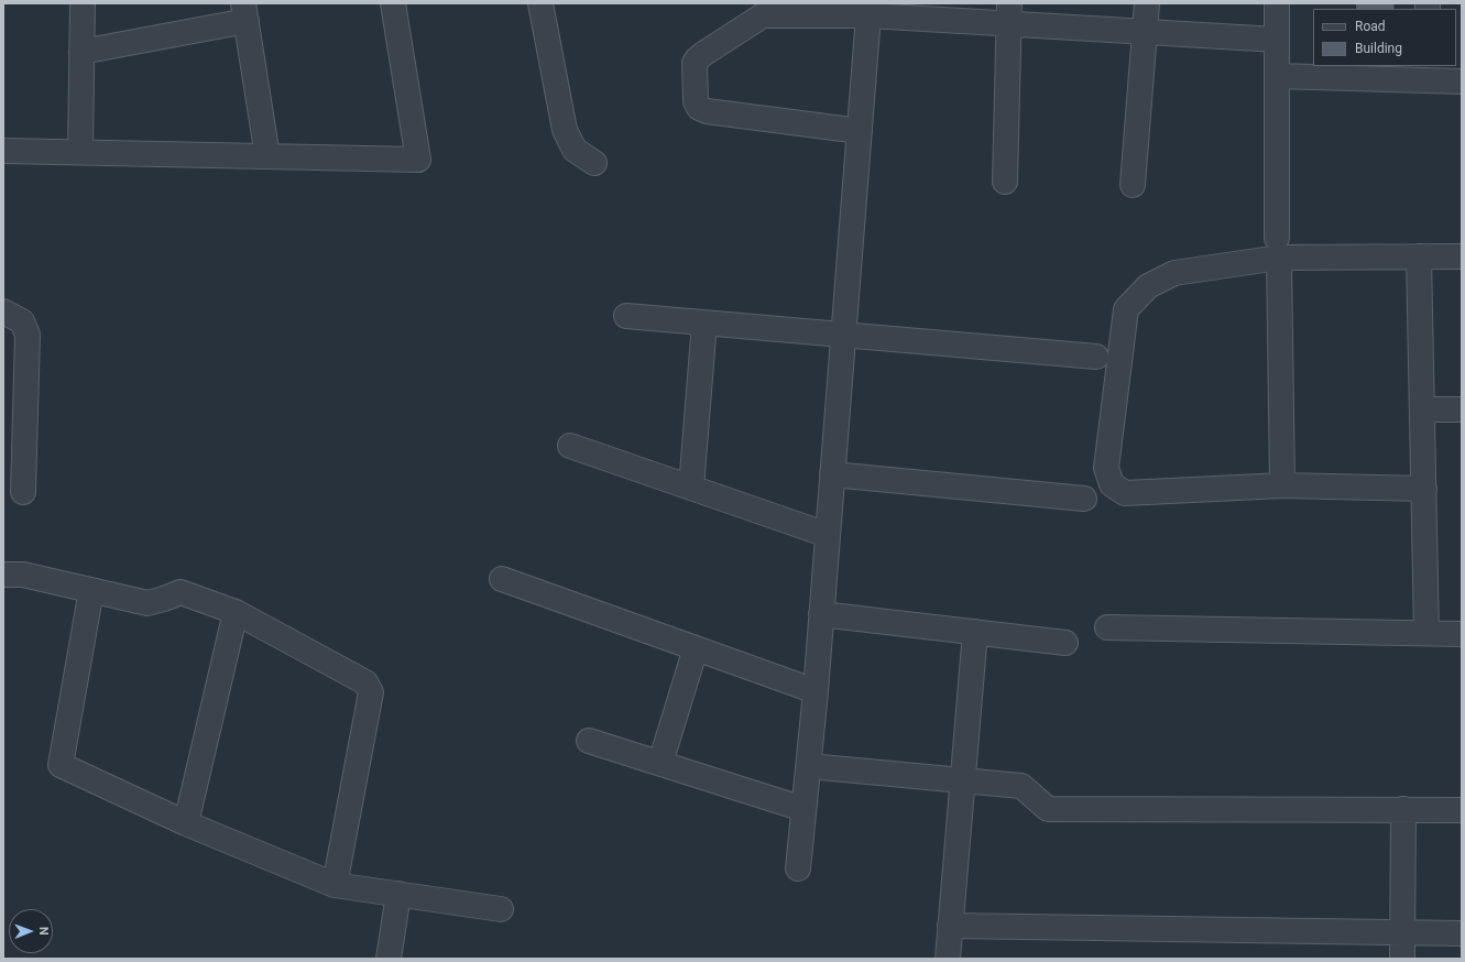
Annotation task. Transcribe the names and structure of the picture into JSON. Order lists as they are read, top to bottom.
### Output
{
  "legend": ["Road", "Building"],
  "north": "right"
}
